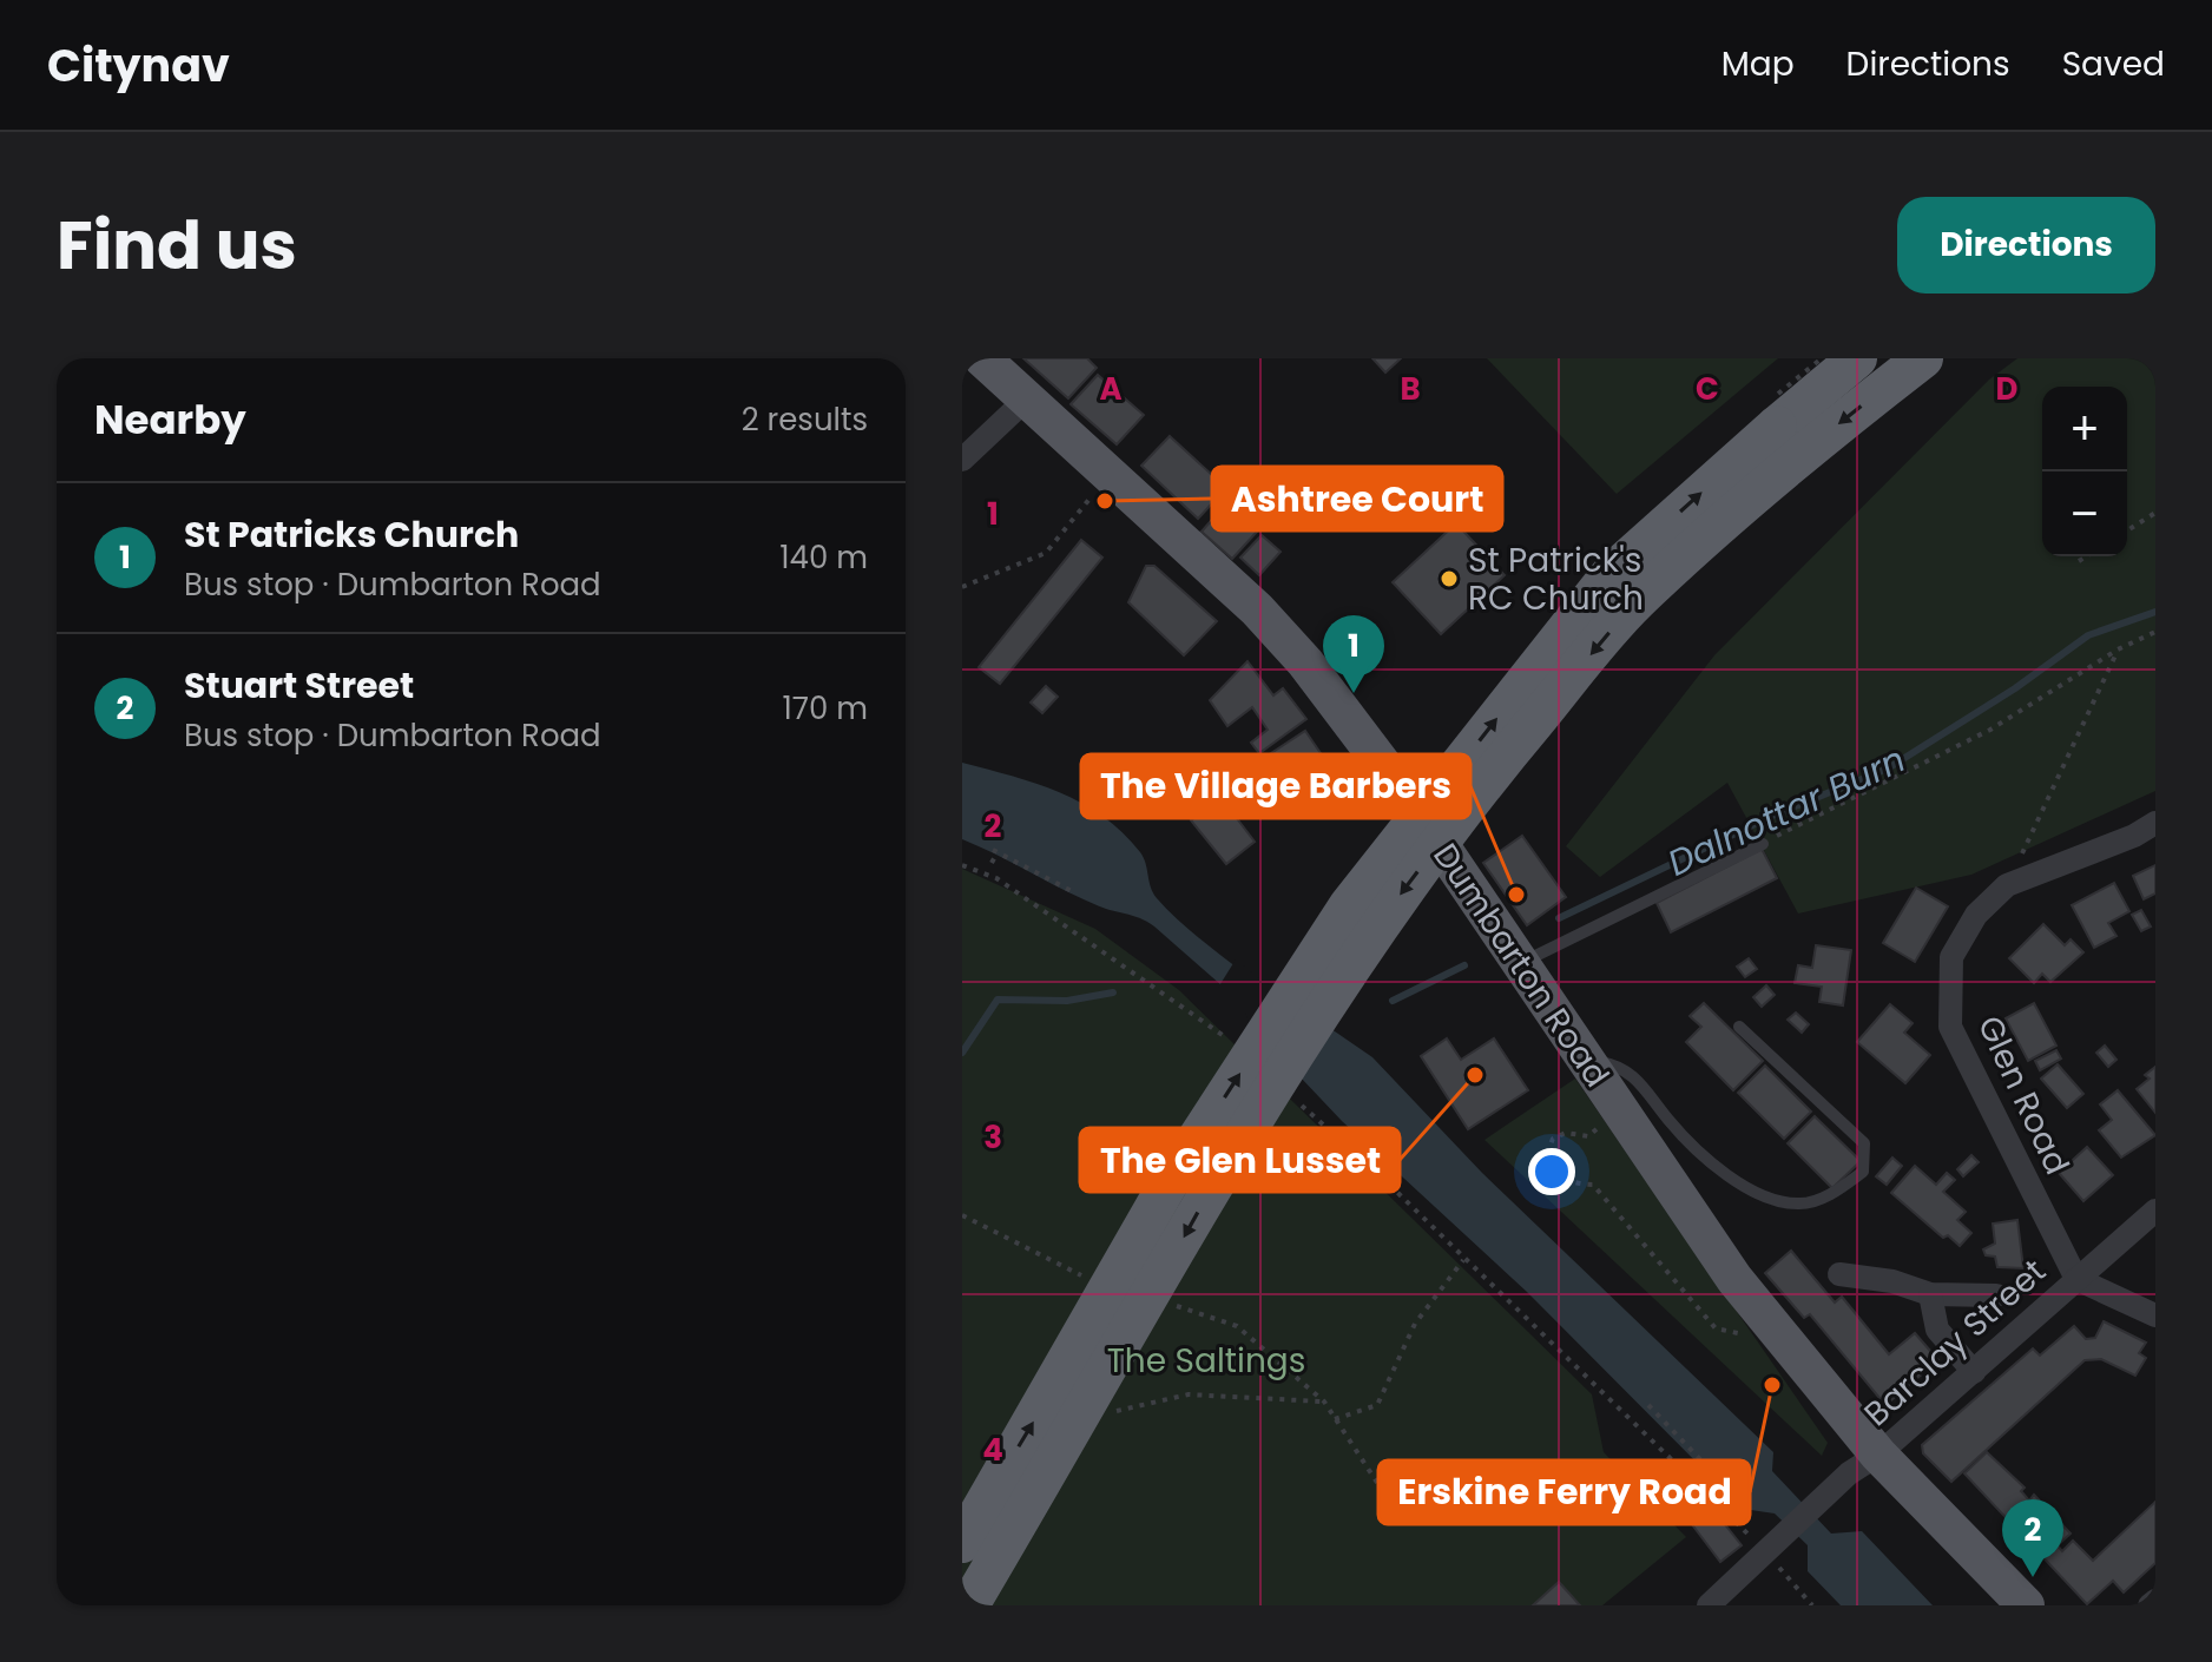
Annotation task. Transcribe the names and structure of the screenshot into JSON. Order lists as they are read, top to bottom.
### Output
{
  "streets": {
    "main road": ["Dumbarton Road"],
    "street": ["Glen Road", "Barclay Street"]
  },
  "crossings": [
    ["Dumbarton Road", "Barclay Street"],
    ["Glen Road", "Barclay Street"]
  ],
  "water": ["Dalnottar Burn"],
  "parks": ["The Saltings"],
  "places": [
    "Ashtree Court",
    "St Patrick's RC Church",
    "The Village Barbers",
    "The Glen Lusset",
    "Erskine Ferry Road"
  ],
  "page": {
    "header": "Citynav",
    "nav": ["Map", "Directions", "Saved"],
    "title": "Find us",
    "buttons": "Directions",
    "heading": ["Nearby", "2 results"],
    "map_buttons": ["+", "−"],
    "list": [
      {
        "mark": "1",
        "name": "St Patricks Church",
        "note": "Bus stop · Dumbarton Road",
        "value": "140 m"
      },
      {
        "mark": "2",
        "name": "Stuart Street",
        "note": "Bus stop · Dumbarton Road",
        "value": "170 m"
      }
    ],
    "pins": ["1", "2"]
  },
  "grid": {
    "columns": [
      "A",
      "B",
      "C",
      "D"
    ],
    "rows": [
      "1",
      "2",
      "3",
      "4"
    ]
  }
}
